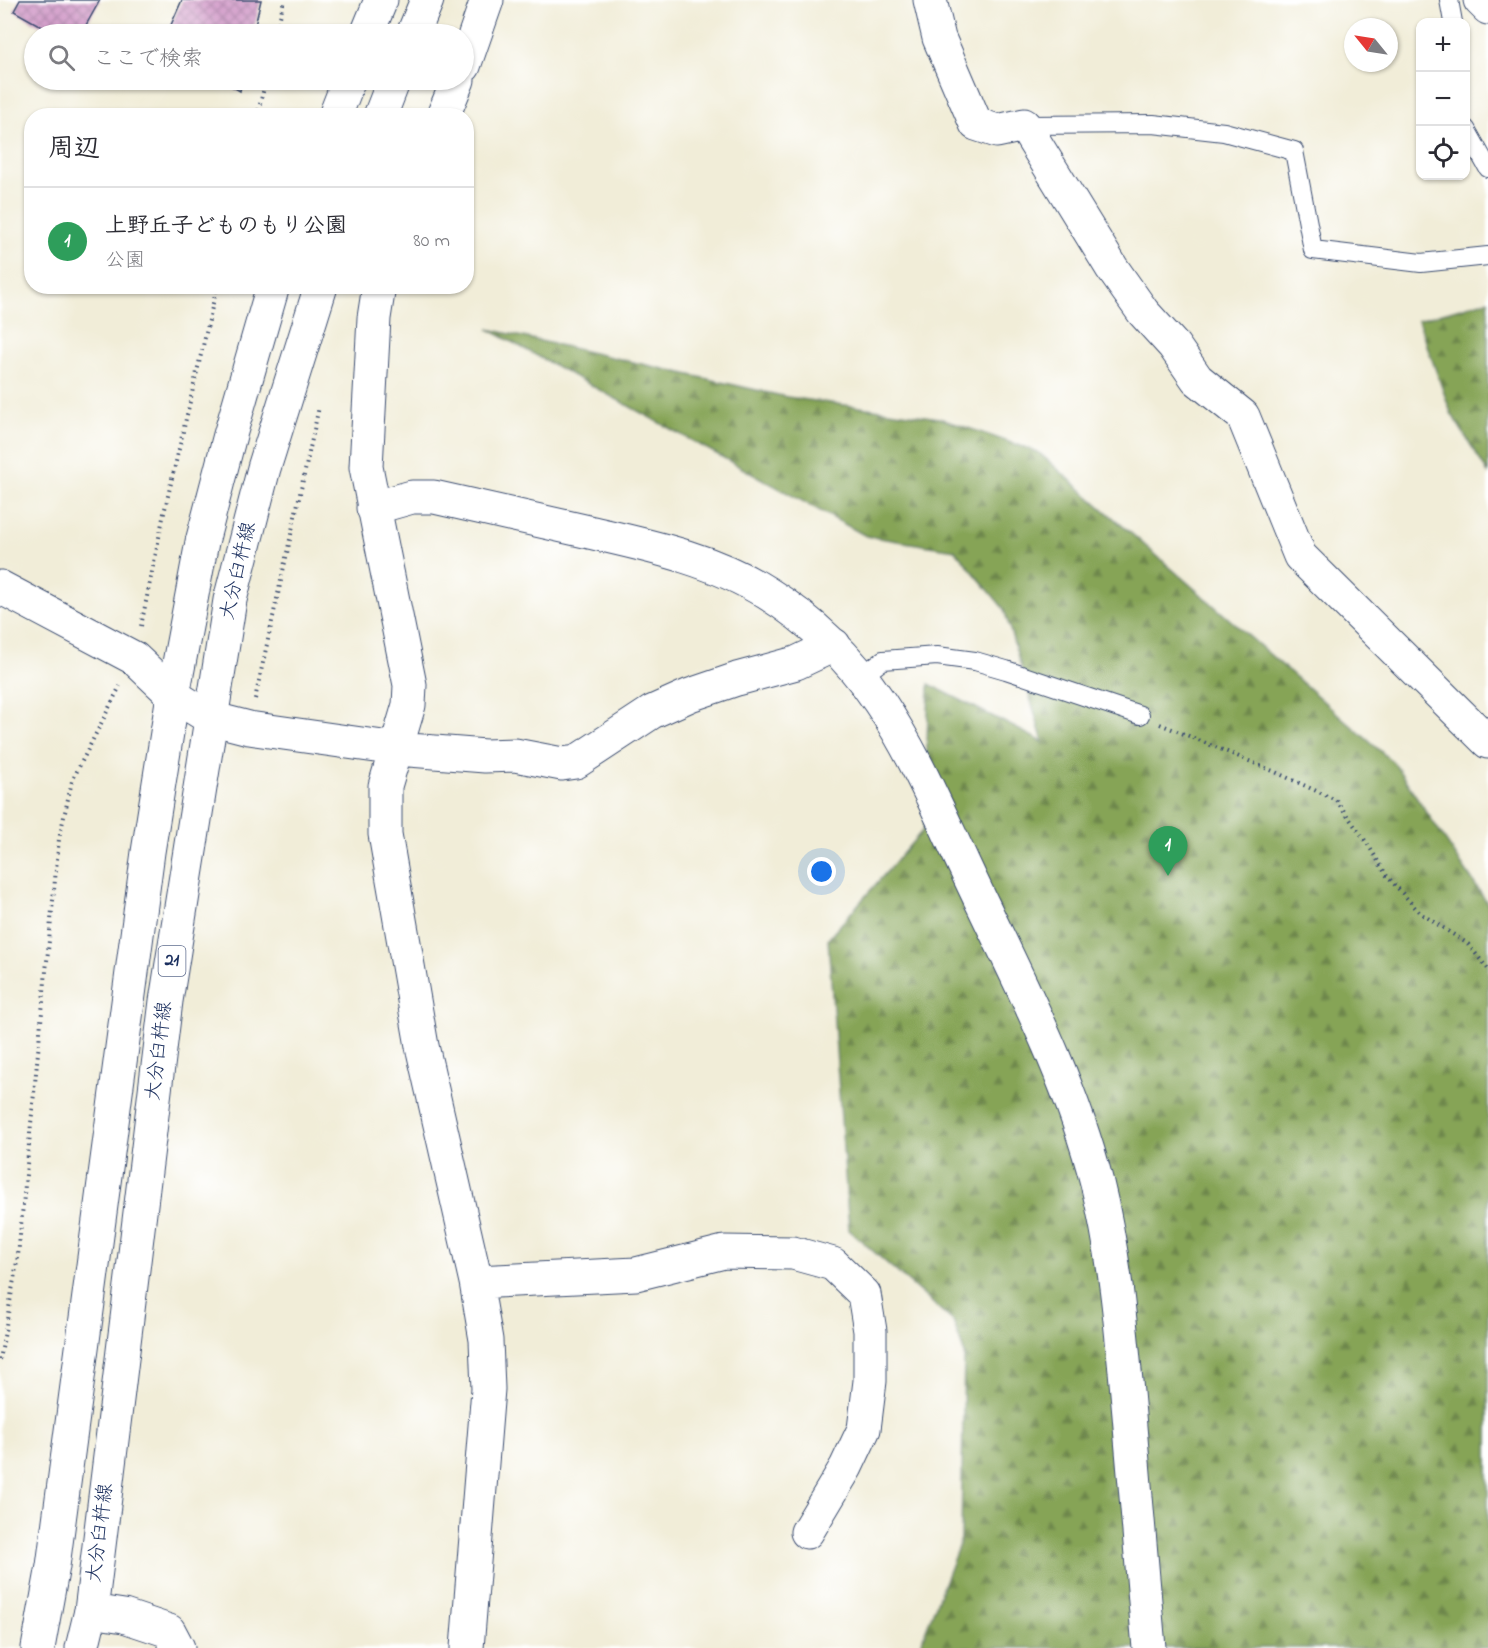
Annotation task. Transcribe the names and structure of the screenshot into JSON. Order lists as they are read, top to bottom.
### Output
{
  "streets": {
    "street": ["大分臼杵線", "21"]
  },
  "north": "top left",
  "page": {
    "map_buttons": ["+", "−"],
    "search": "ここで検索",
    "heading": "周辺",
    "list": [
      {
        "mark": "1",
        "name": "上野丘子どものもり公園",
        "note": "公園",
        "value": "80 m"
      }
    ],
    "pins": "1"
  }
}
